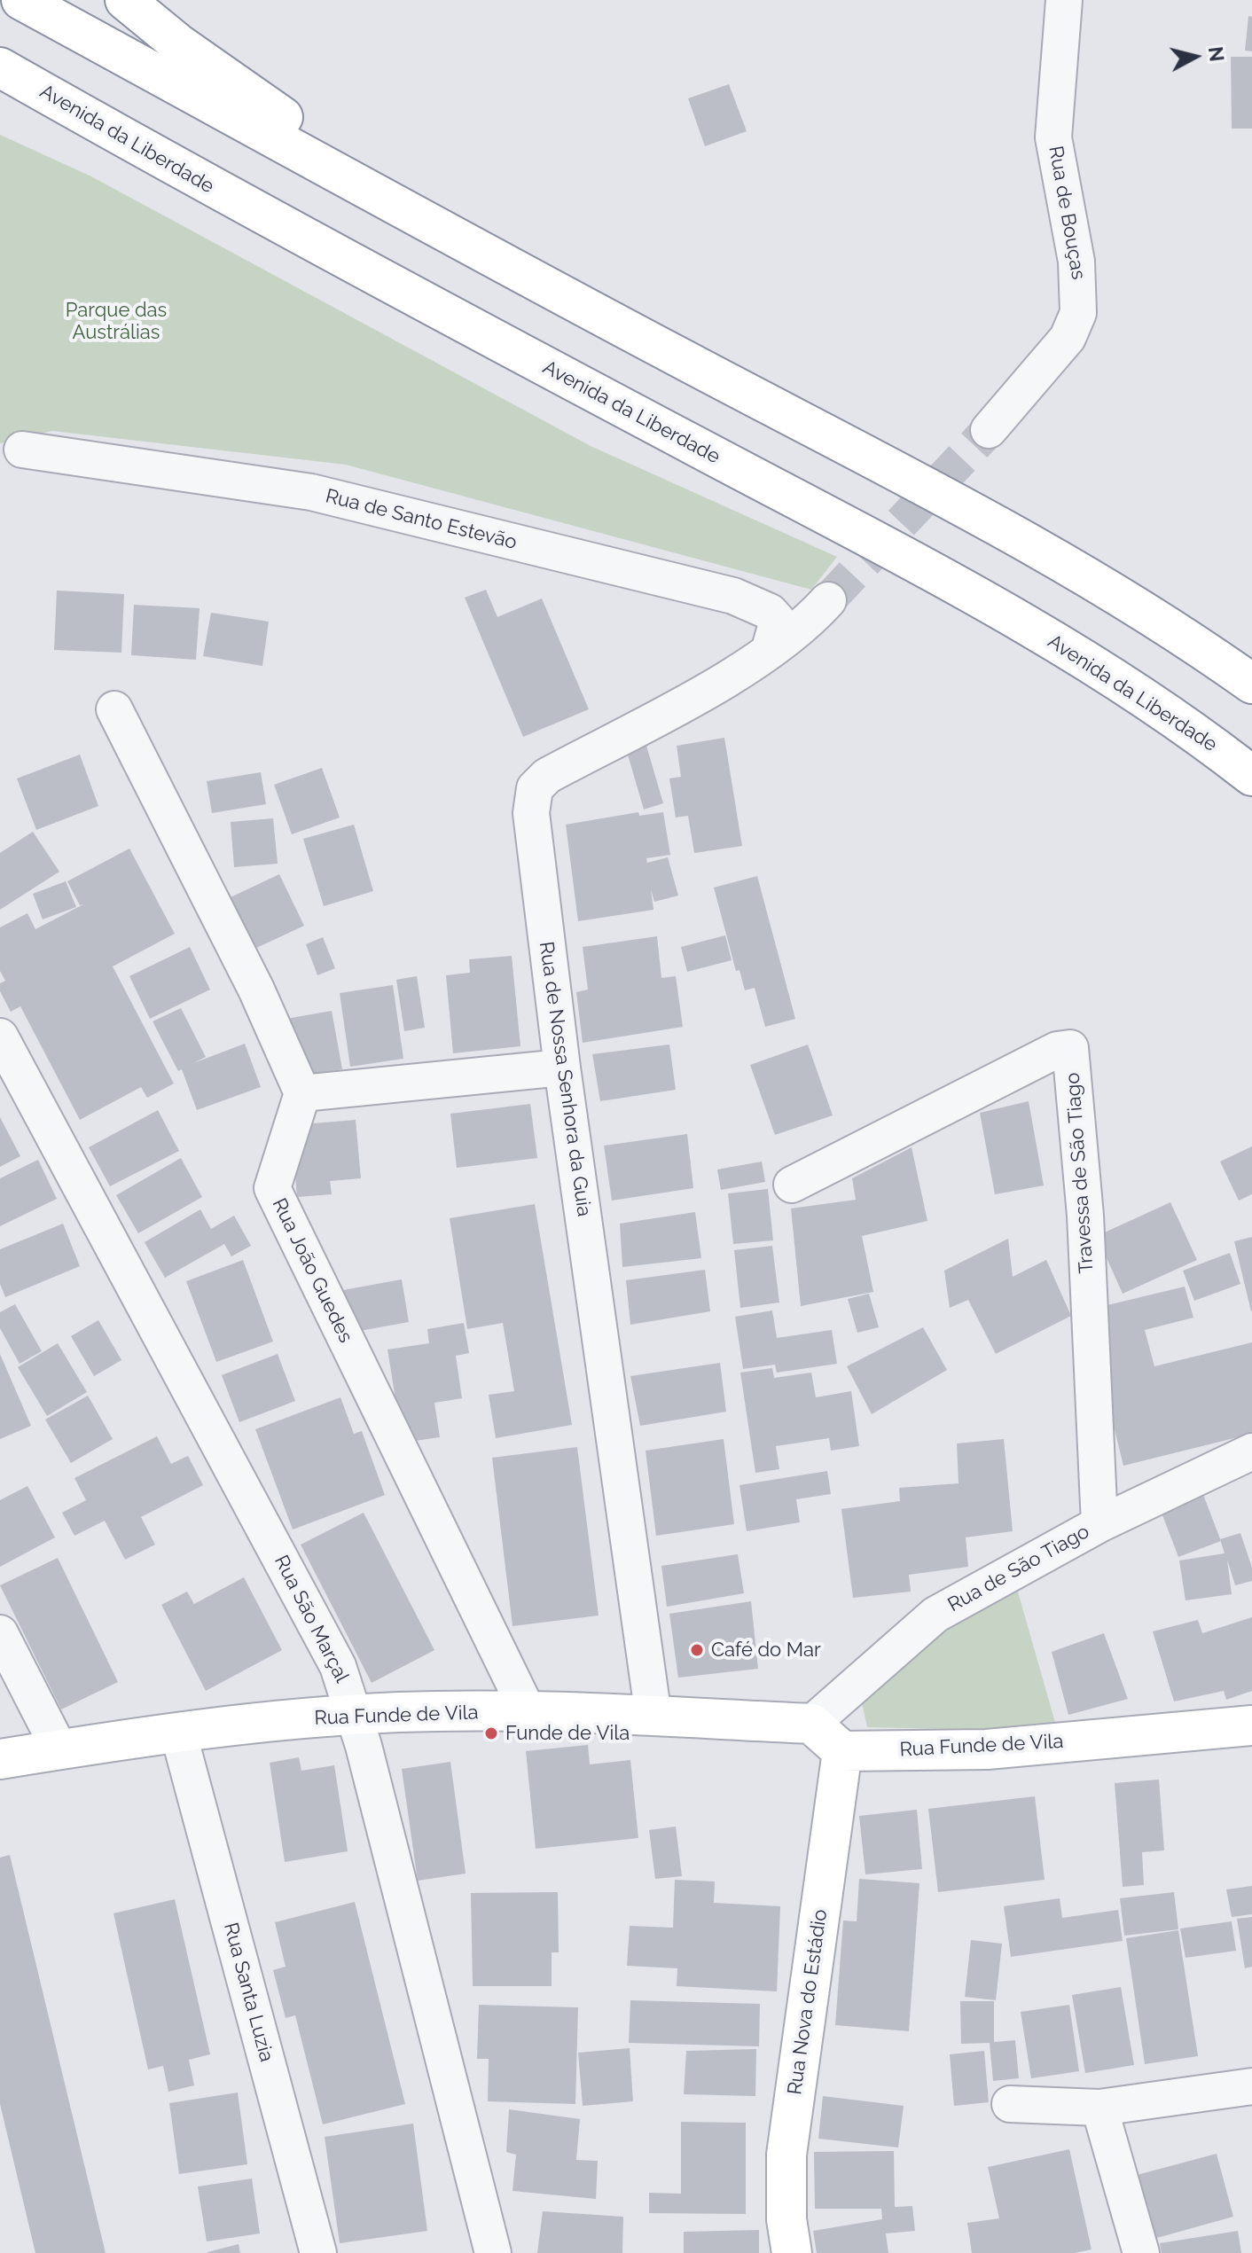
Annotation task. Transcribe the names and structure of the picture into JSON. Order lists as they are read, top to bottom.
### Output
{
  "streets": {
    "main road": ["Avenida da Liberdade", "Rua Funde de Vila", "Rua Nova do Estádio"],
    "street": [
      "Rua de Bouças",
      "Rua de Santo Estevão",
      "Rua de Nossa Senhora da Guia",
      "Travessa de São Tiago",
      "Rua João Guedes",
      "Rua de São Tiago",
      "Rua São Marçal",
      "Rua Santa Luzia"
    ]
  },
  "crossings": [
    ["Rua de Santo Estevão", "Rua de Nossa Senhora da Guia"],
    ["Rua de Nossa Senhora da Guia", "Rua Funde de Vila"],
    ["Travessa de São Tiago", "Rua de São Tiago"],
    ["Rua João Guedes", "Rua Funde de Vila"],
    ["Rua de São Tiago", "Rua Funde de Vila"],
    ["Rua São Marçal", "Rua Funde de Vila"],
    ["Rua Funde de Vila", "Rua Santa Luzia"],
    ["Rua Funde de Vila", "Rua Nova do Estádio"]
  ],
  "parks": ["Parque das Austrálias"],
  "places": ["Café do Mar", "Funde de Vila"],
  "north": "right"
}
